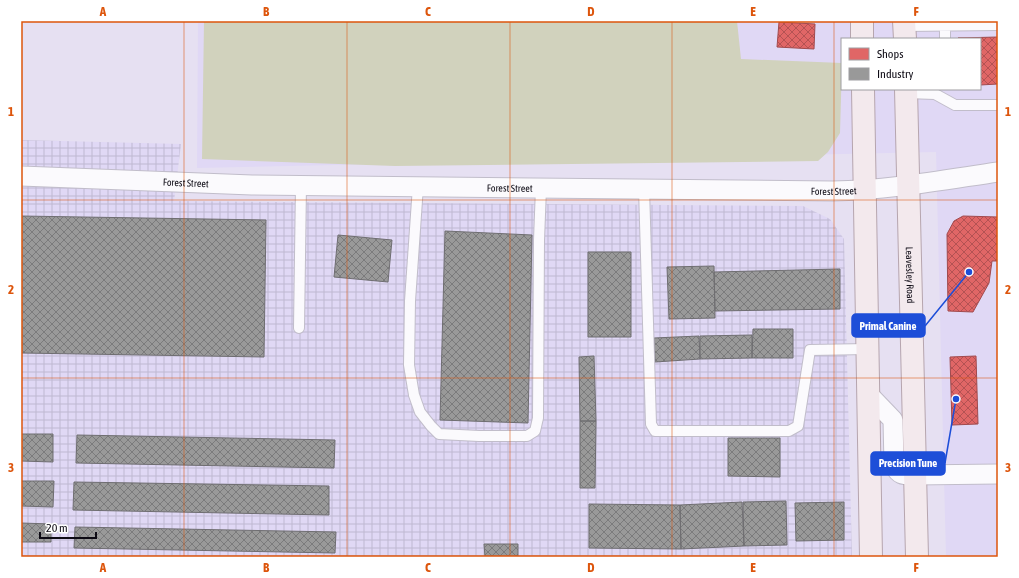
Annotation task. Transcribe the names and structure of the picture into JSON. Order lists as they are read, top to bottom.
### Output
{
  "streets": {
    "main road": ["Leavesley Road"],
    "street": ["Forest Street"]
  },
  "crossings": [
    ["Forest Street", "Leavesley Road"]
  ],
  "places": ["Primal Canine", "Precision Tune"],
  "legend": ["Shops", "Industry"],
  "scale_bar": "20 m",
  "grid": {
    "columns": [
      "A",
      "B",
      "C",
      "D",
      "E",
      "F"
    ],
    "rows": ["1", "2", "3"]
  }
}
